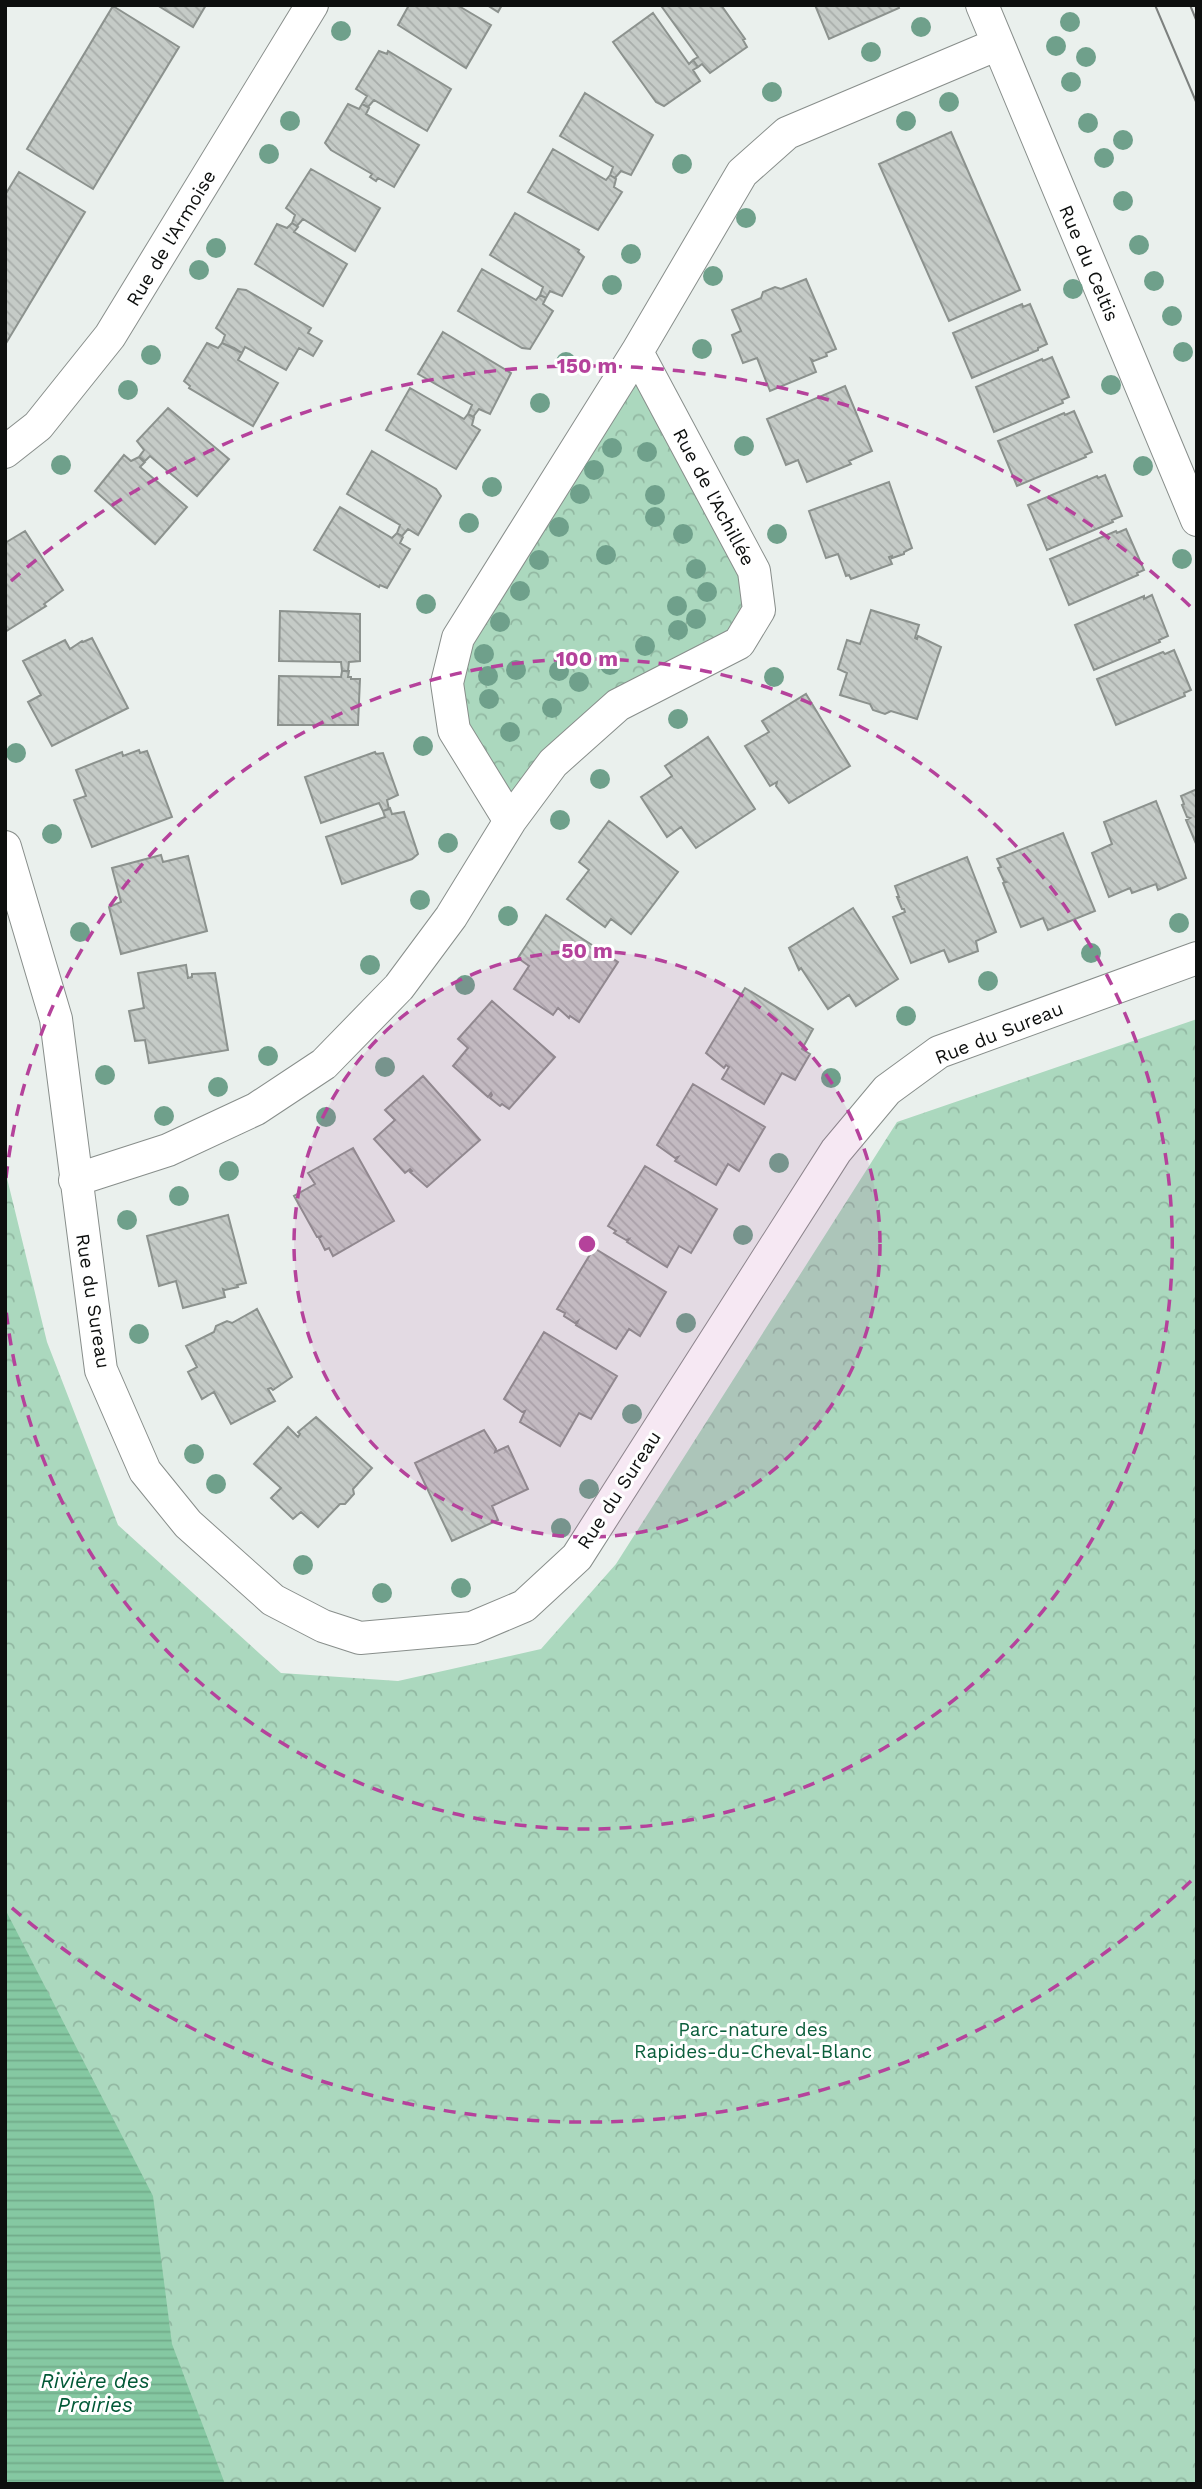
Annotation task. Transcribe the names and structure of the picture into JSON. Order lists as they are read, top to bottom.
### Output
{
  "streets": {
    "street": [
      "Rue de l'Armoise",
      "Rue du Celtis",
      "Rue de l'Achillée",
      "Rue du Sureau"
    ]
  },
  "crossings": [
    ["Rue de l'Achillée", "Rue du Sureau"]
  ],
  "water": ["Rivière des Prairies"],
  "parks": ["Parc-nature des Rapides-du-Cheval-Blanc"],
  "rings": ["150 m", "100 m", "50 m"]
}
